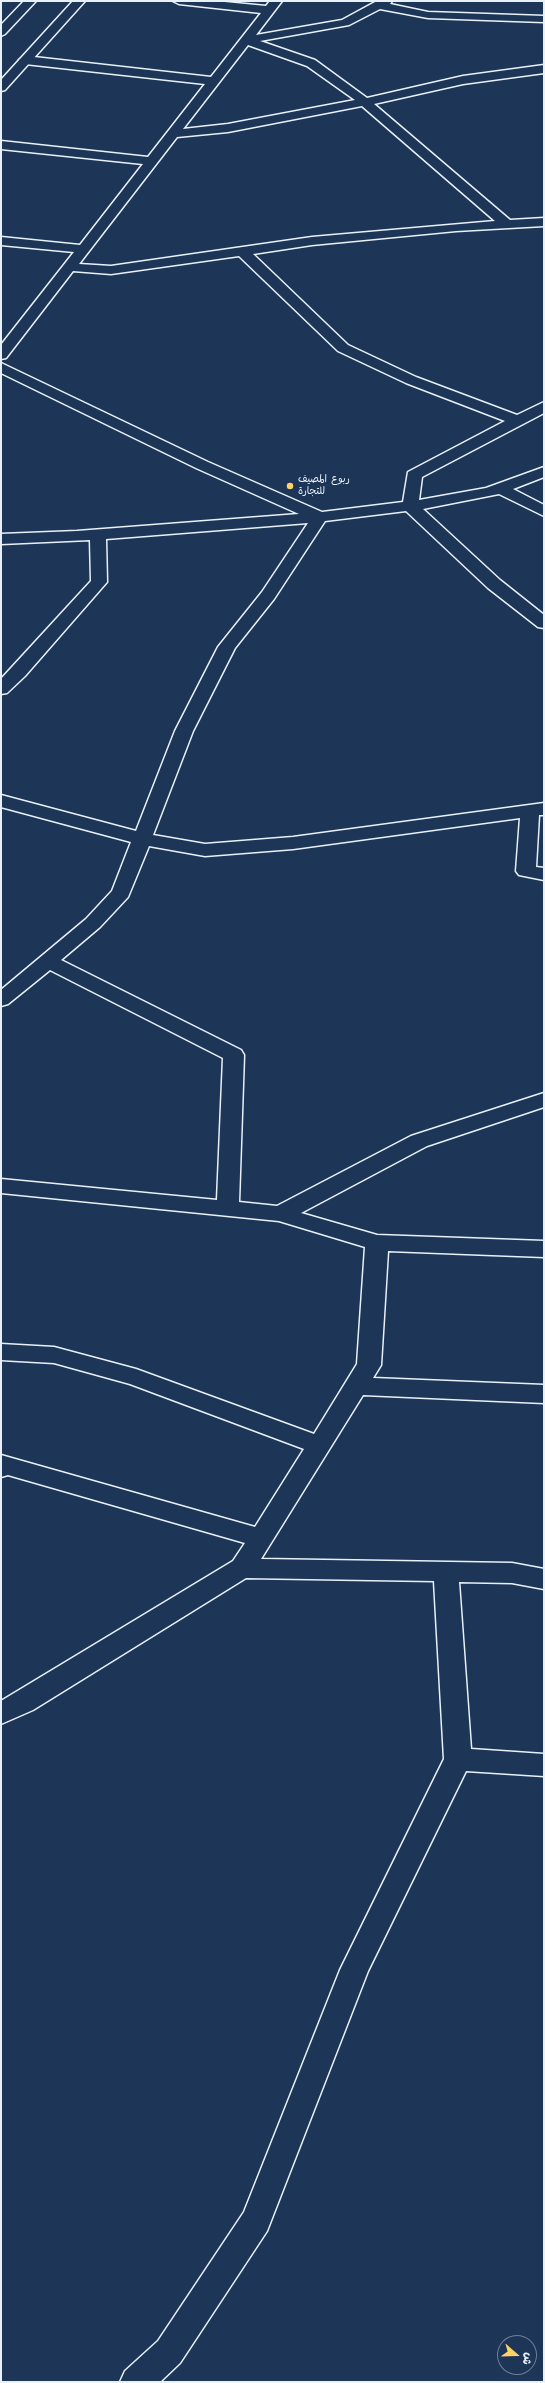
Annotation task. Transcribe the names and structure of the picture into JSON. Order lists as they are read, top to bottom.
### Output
{
  "places": ["ربوع المصيف للتجارة"],
  "north": "right"
}
